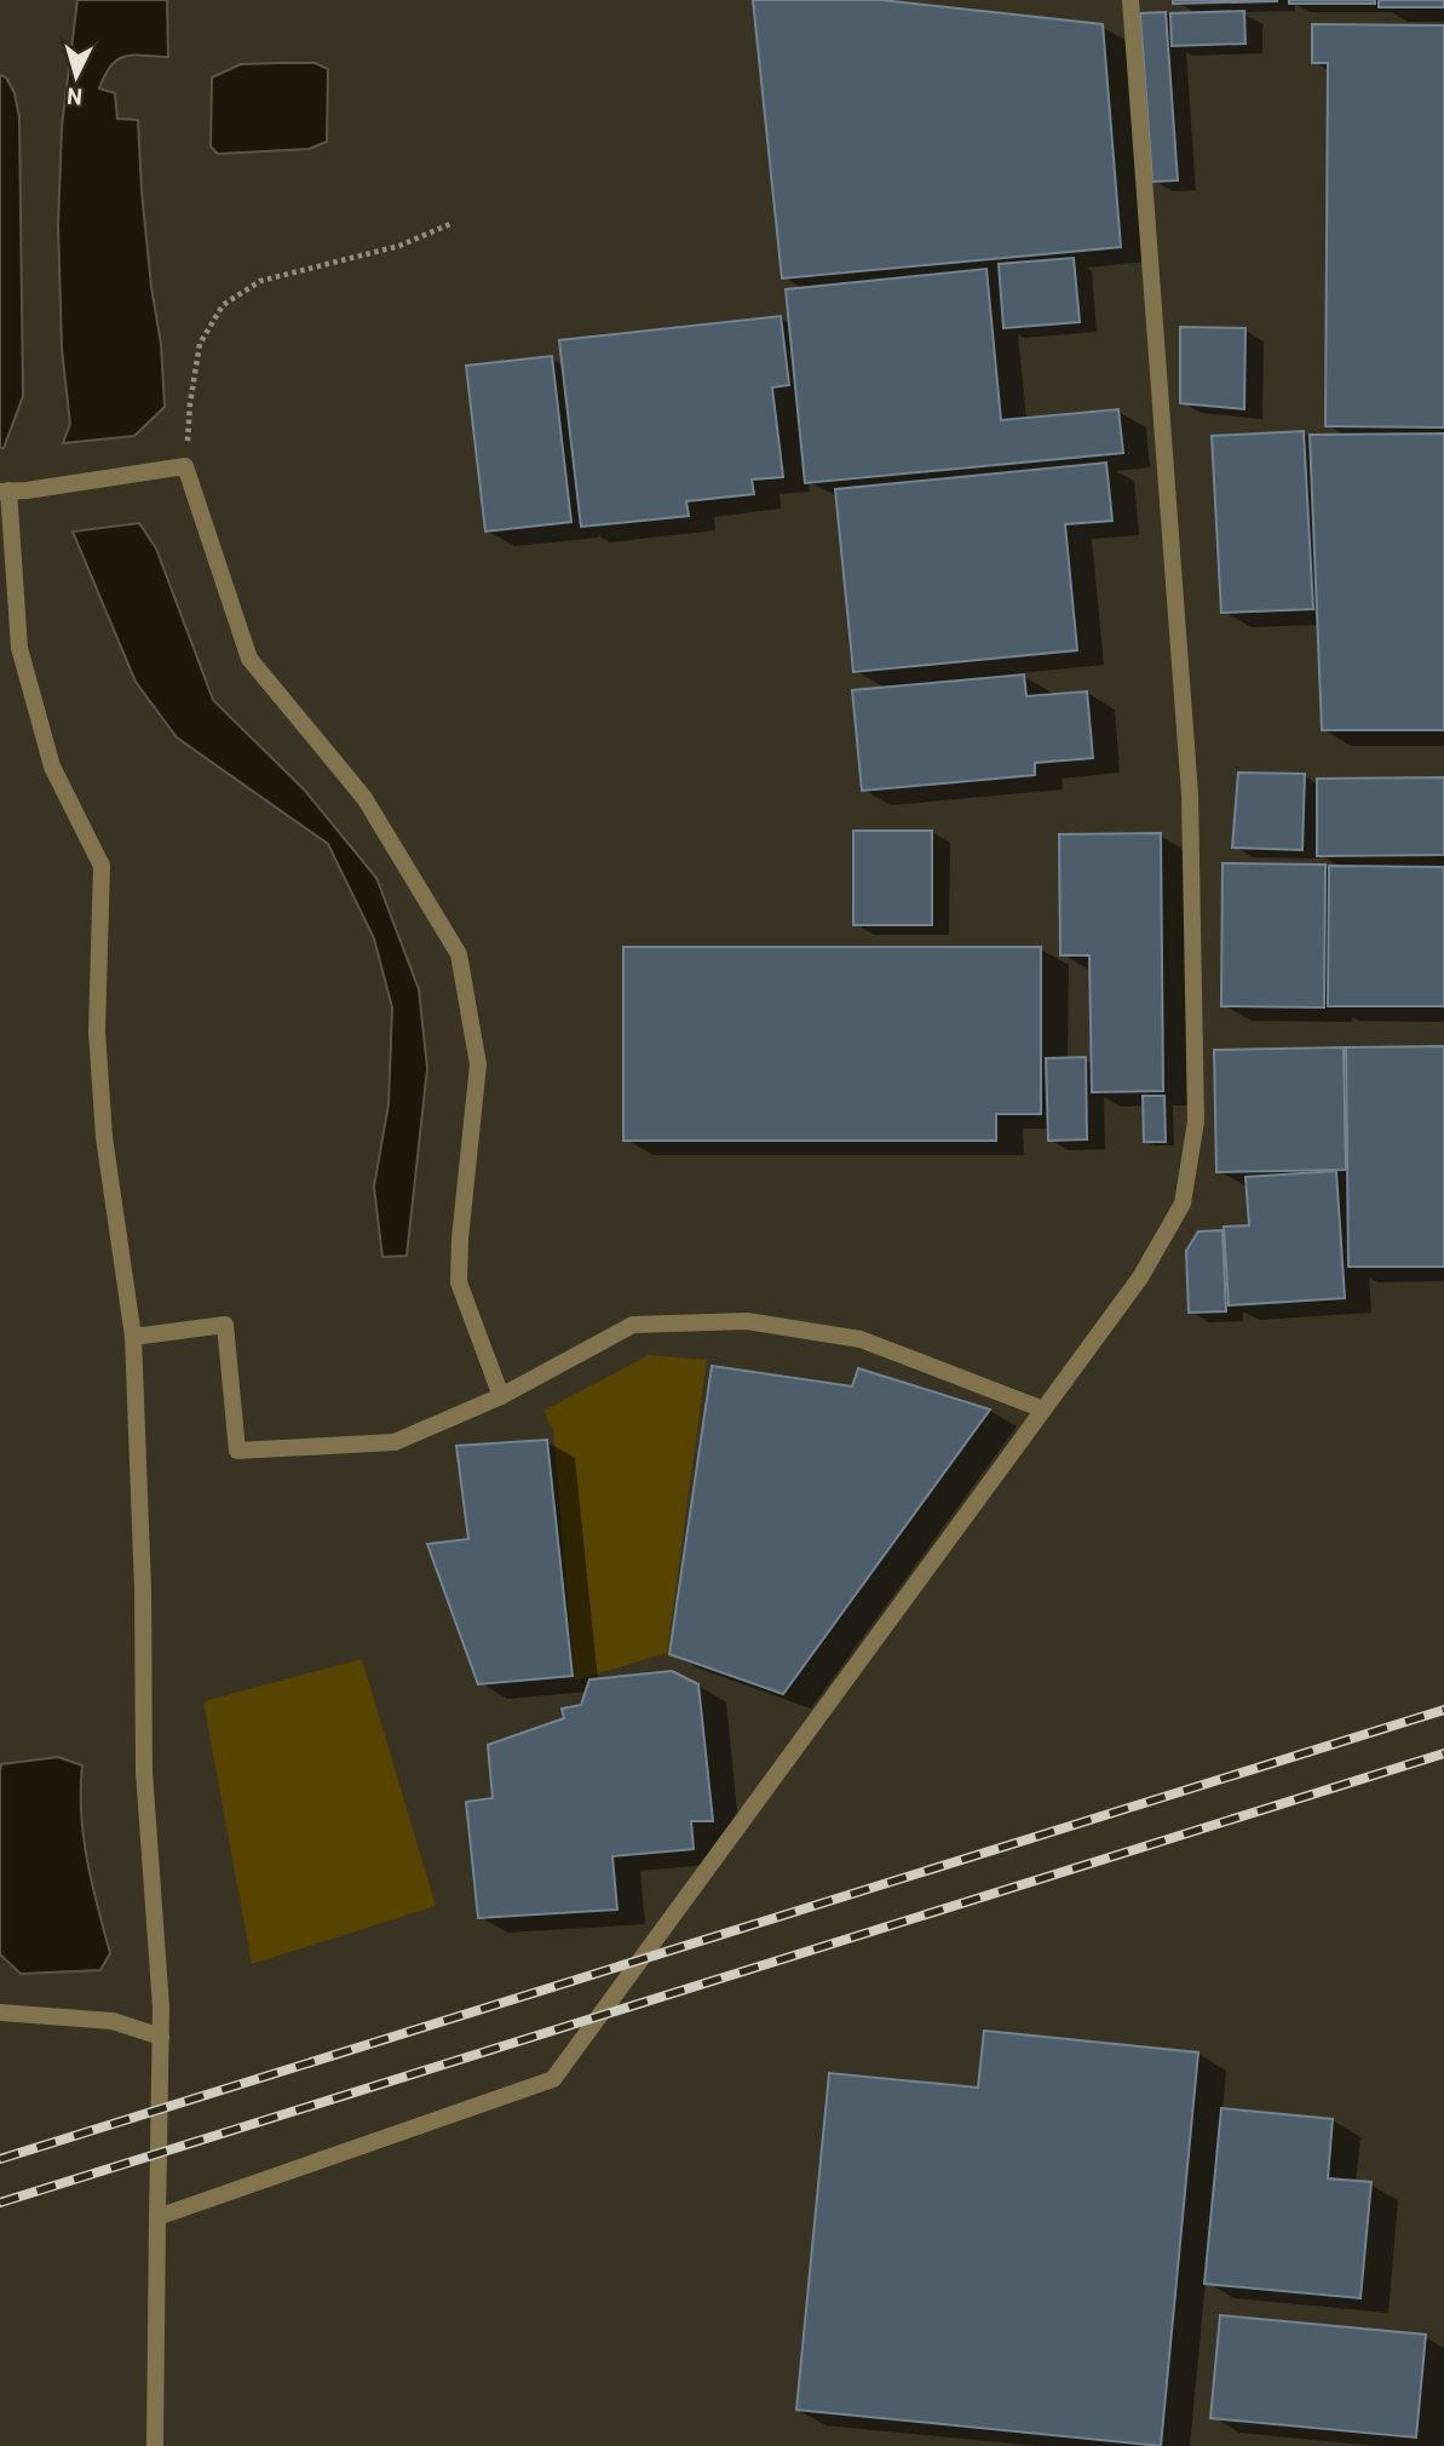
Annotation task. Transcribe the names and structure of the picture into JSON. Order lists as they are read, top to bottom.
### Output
{
  "north": "bottom"
}
